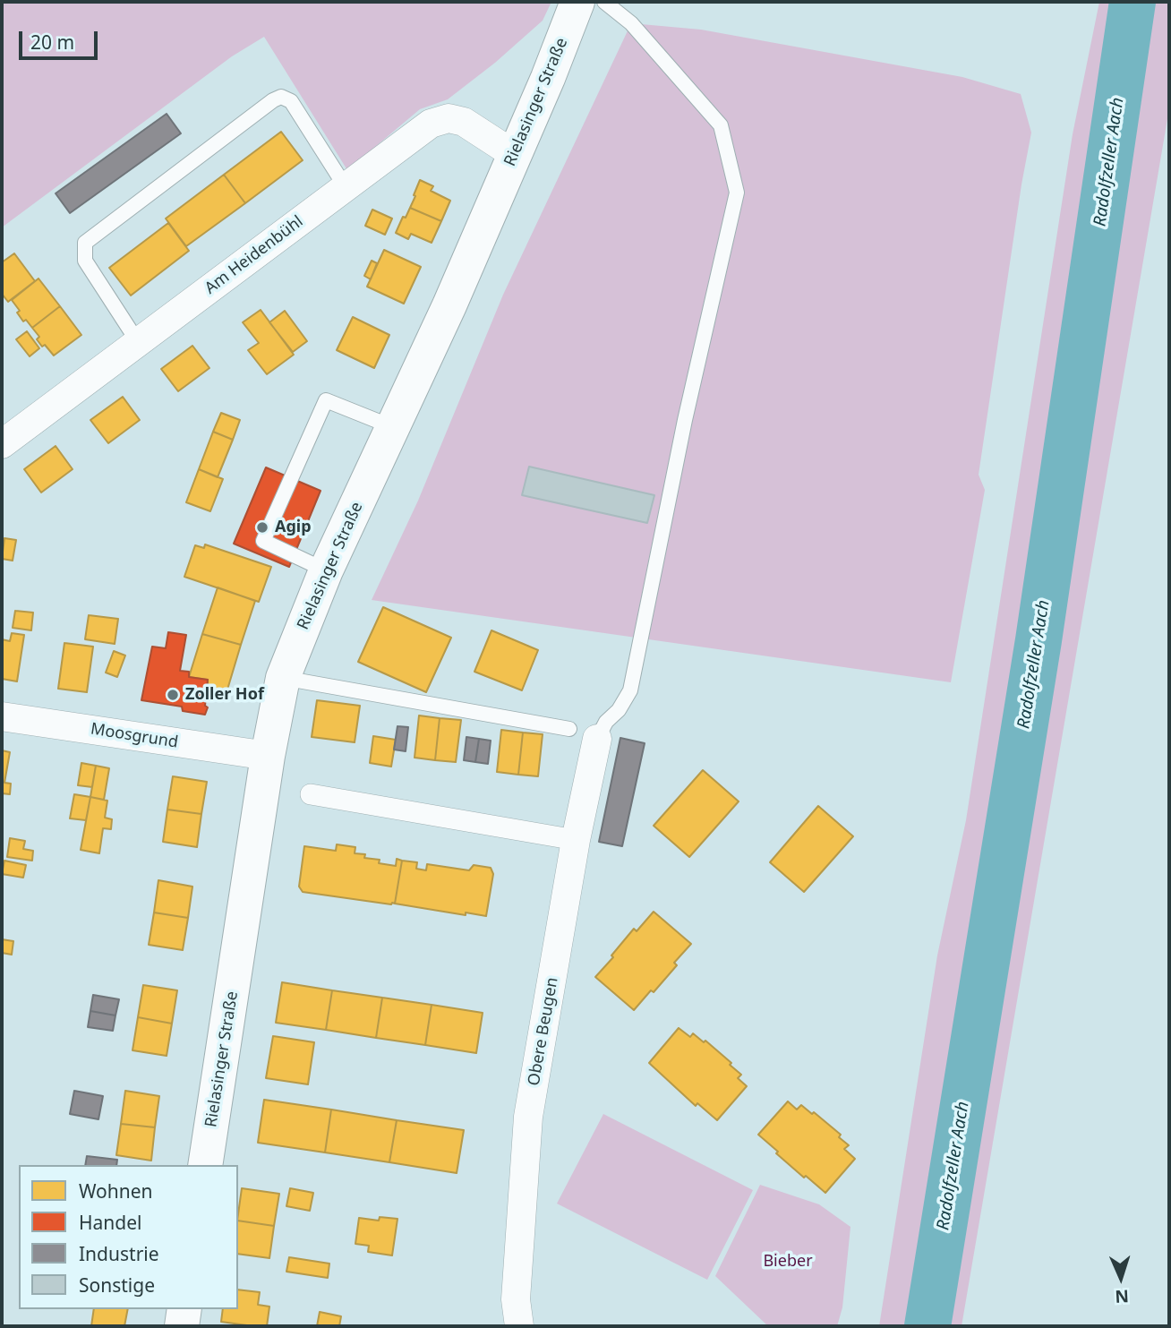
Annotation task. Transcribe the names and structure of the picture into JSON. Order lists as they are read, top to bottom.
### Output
{
  "streets": {
    "main road": ["Rielasinger Straße"],
    "street": ["Am Heidenbühl", "Moosgrund", "Obere Beugen"]
  },
  "crossings": [
    ["Rielasinger Straße", "Am Heidenbühl"],
    ["Rielasinger Straße", "Moosgrund"]
  ],
  "water": ["Radolfzeller Aach"],
  "parks": ["Bieber"],
  "places": ["Agip", "Zoller Hof"],
  "legend": [
    "Wohnen",
    "Handel",
    "Industrie",
    "Sonstige"
  ],
  "scale_bar": "20 m",
  "north": "bottom"
}
